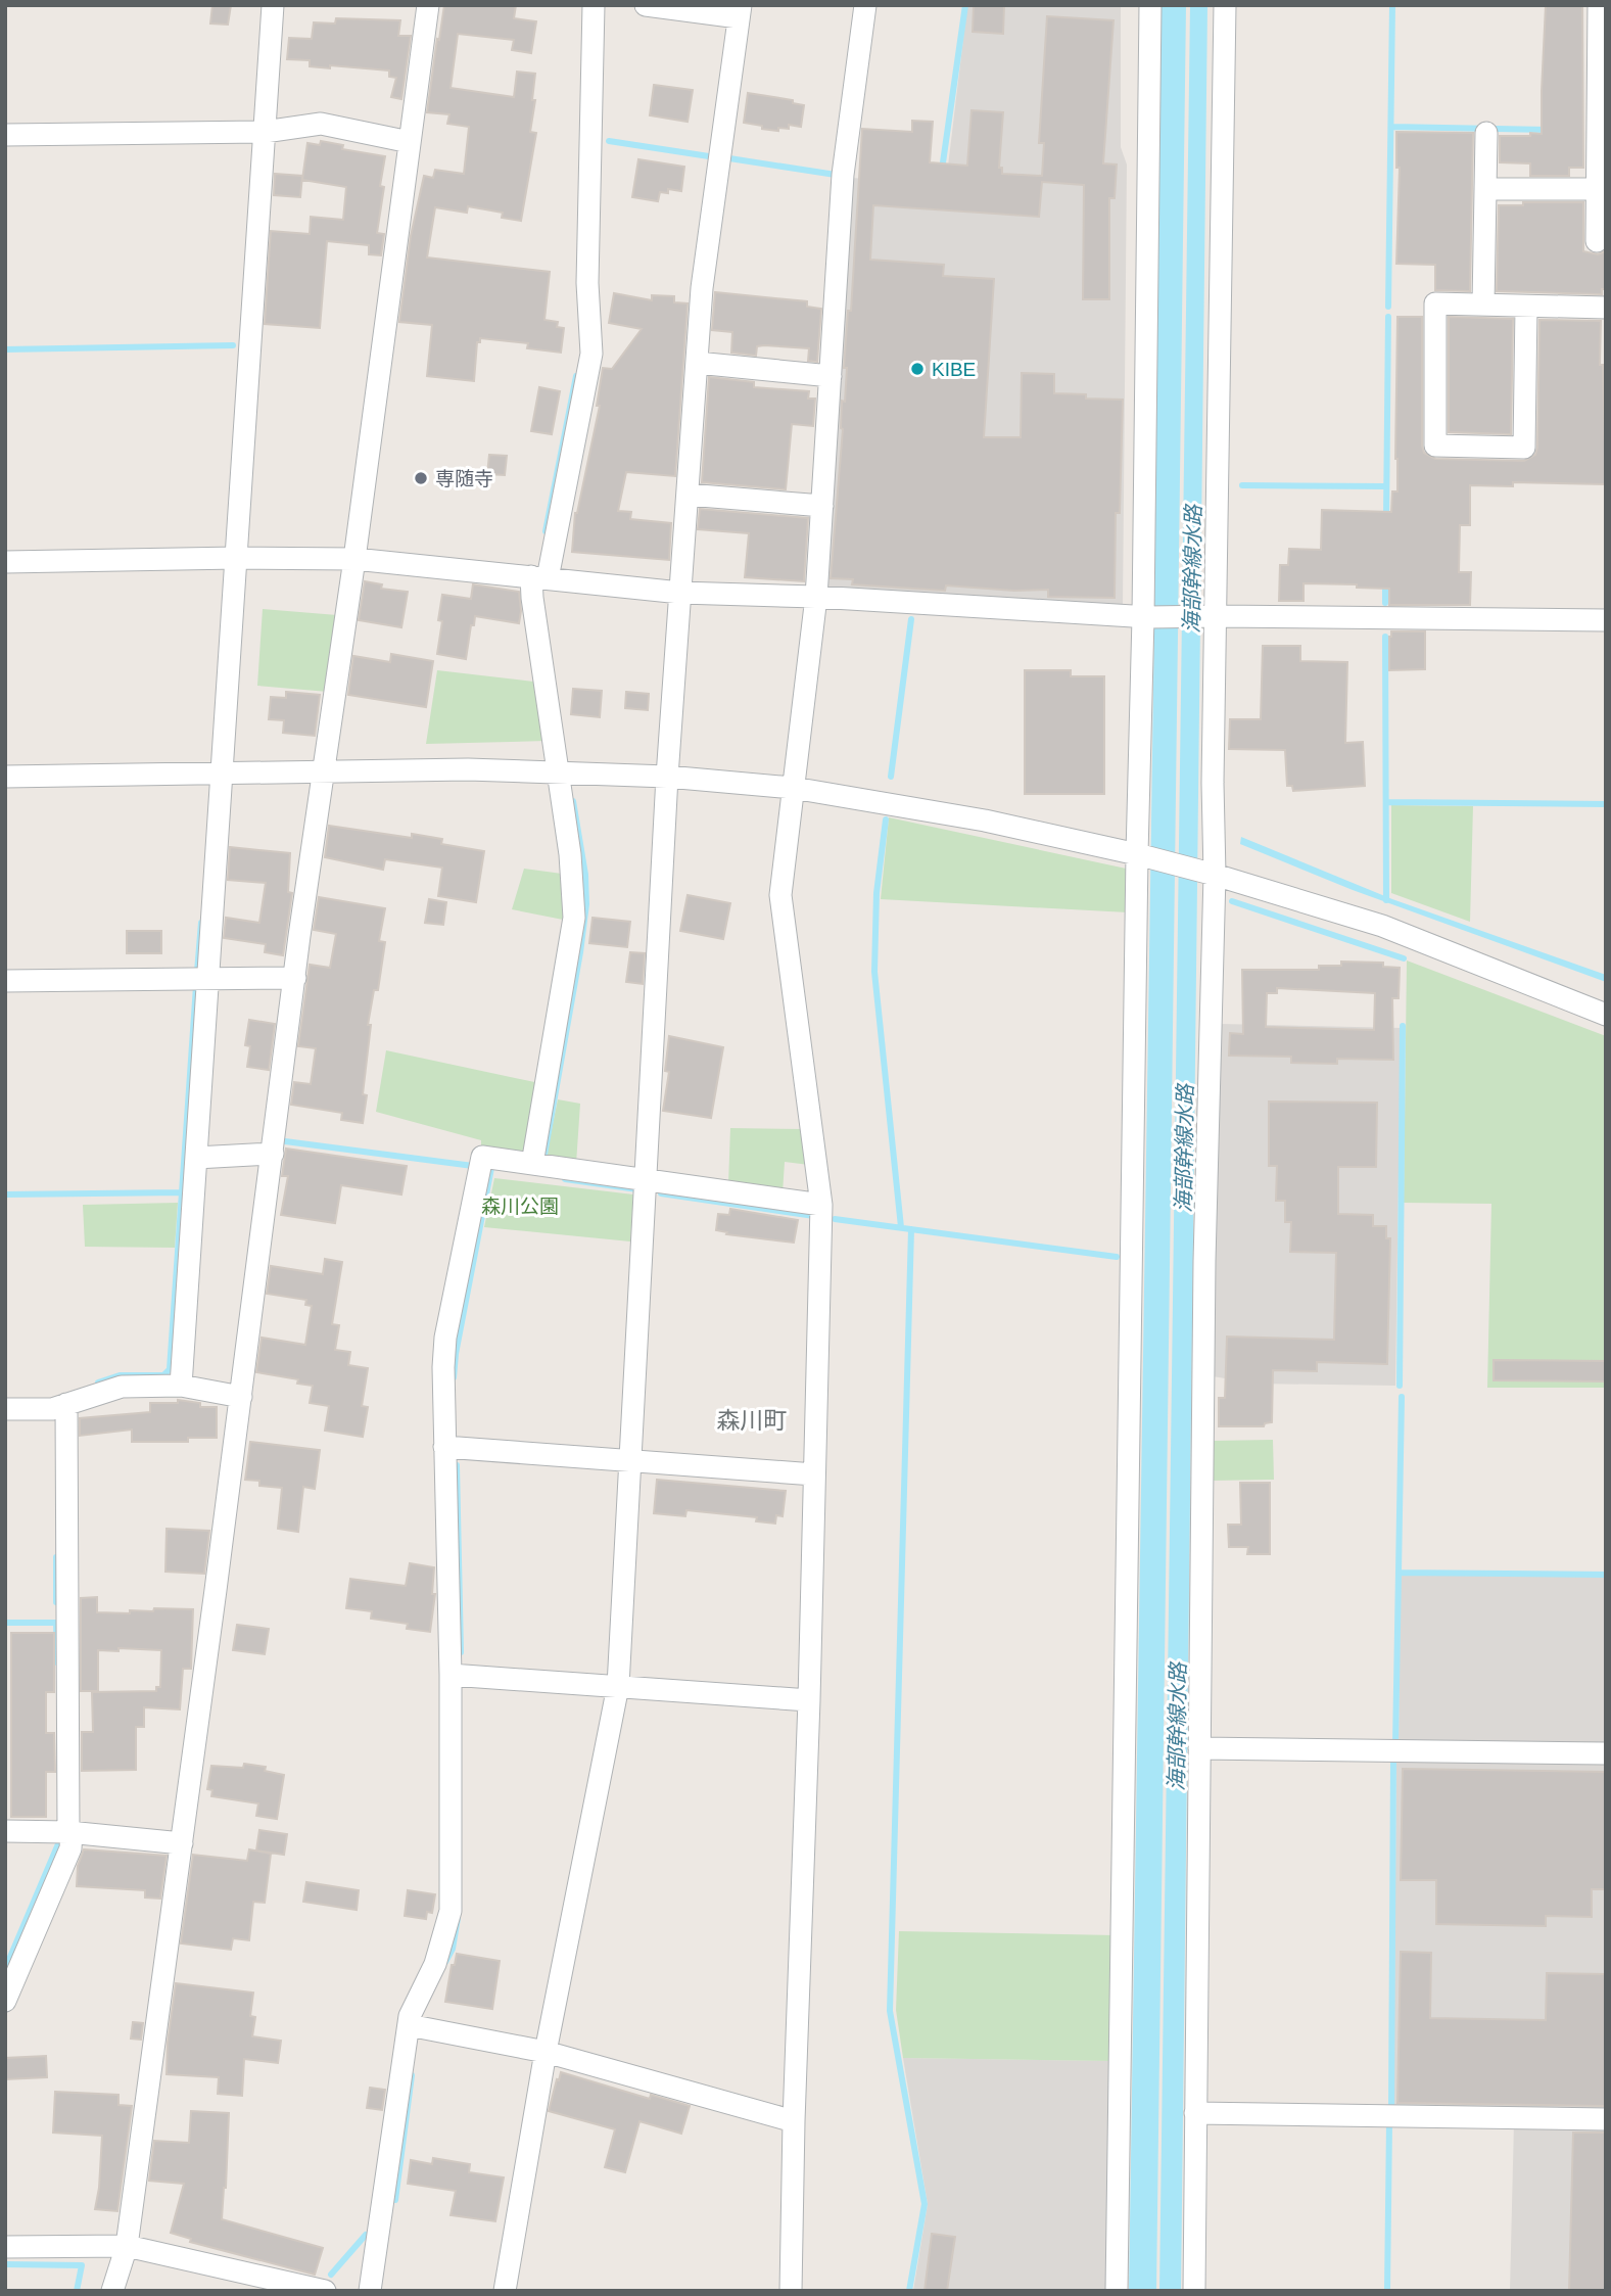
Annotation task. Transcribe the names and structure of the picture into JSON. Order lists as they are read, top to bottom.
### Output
{
  "districts": ["森川町"],
  "water": ["海部幹線水路"],
  "parks": ["森川公園"],
  "places": ["KIBE", "専随寺"]
}
